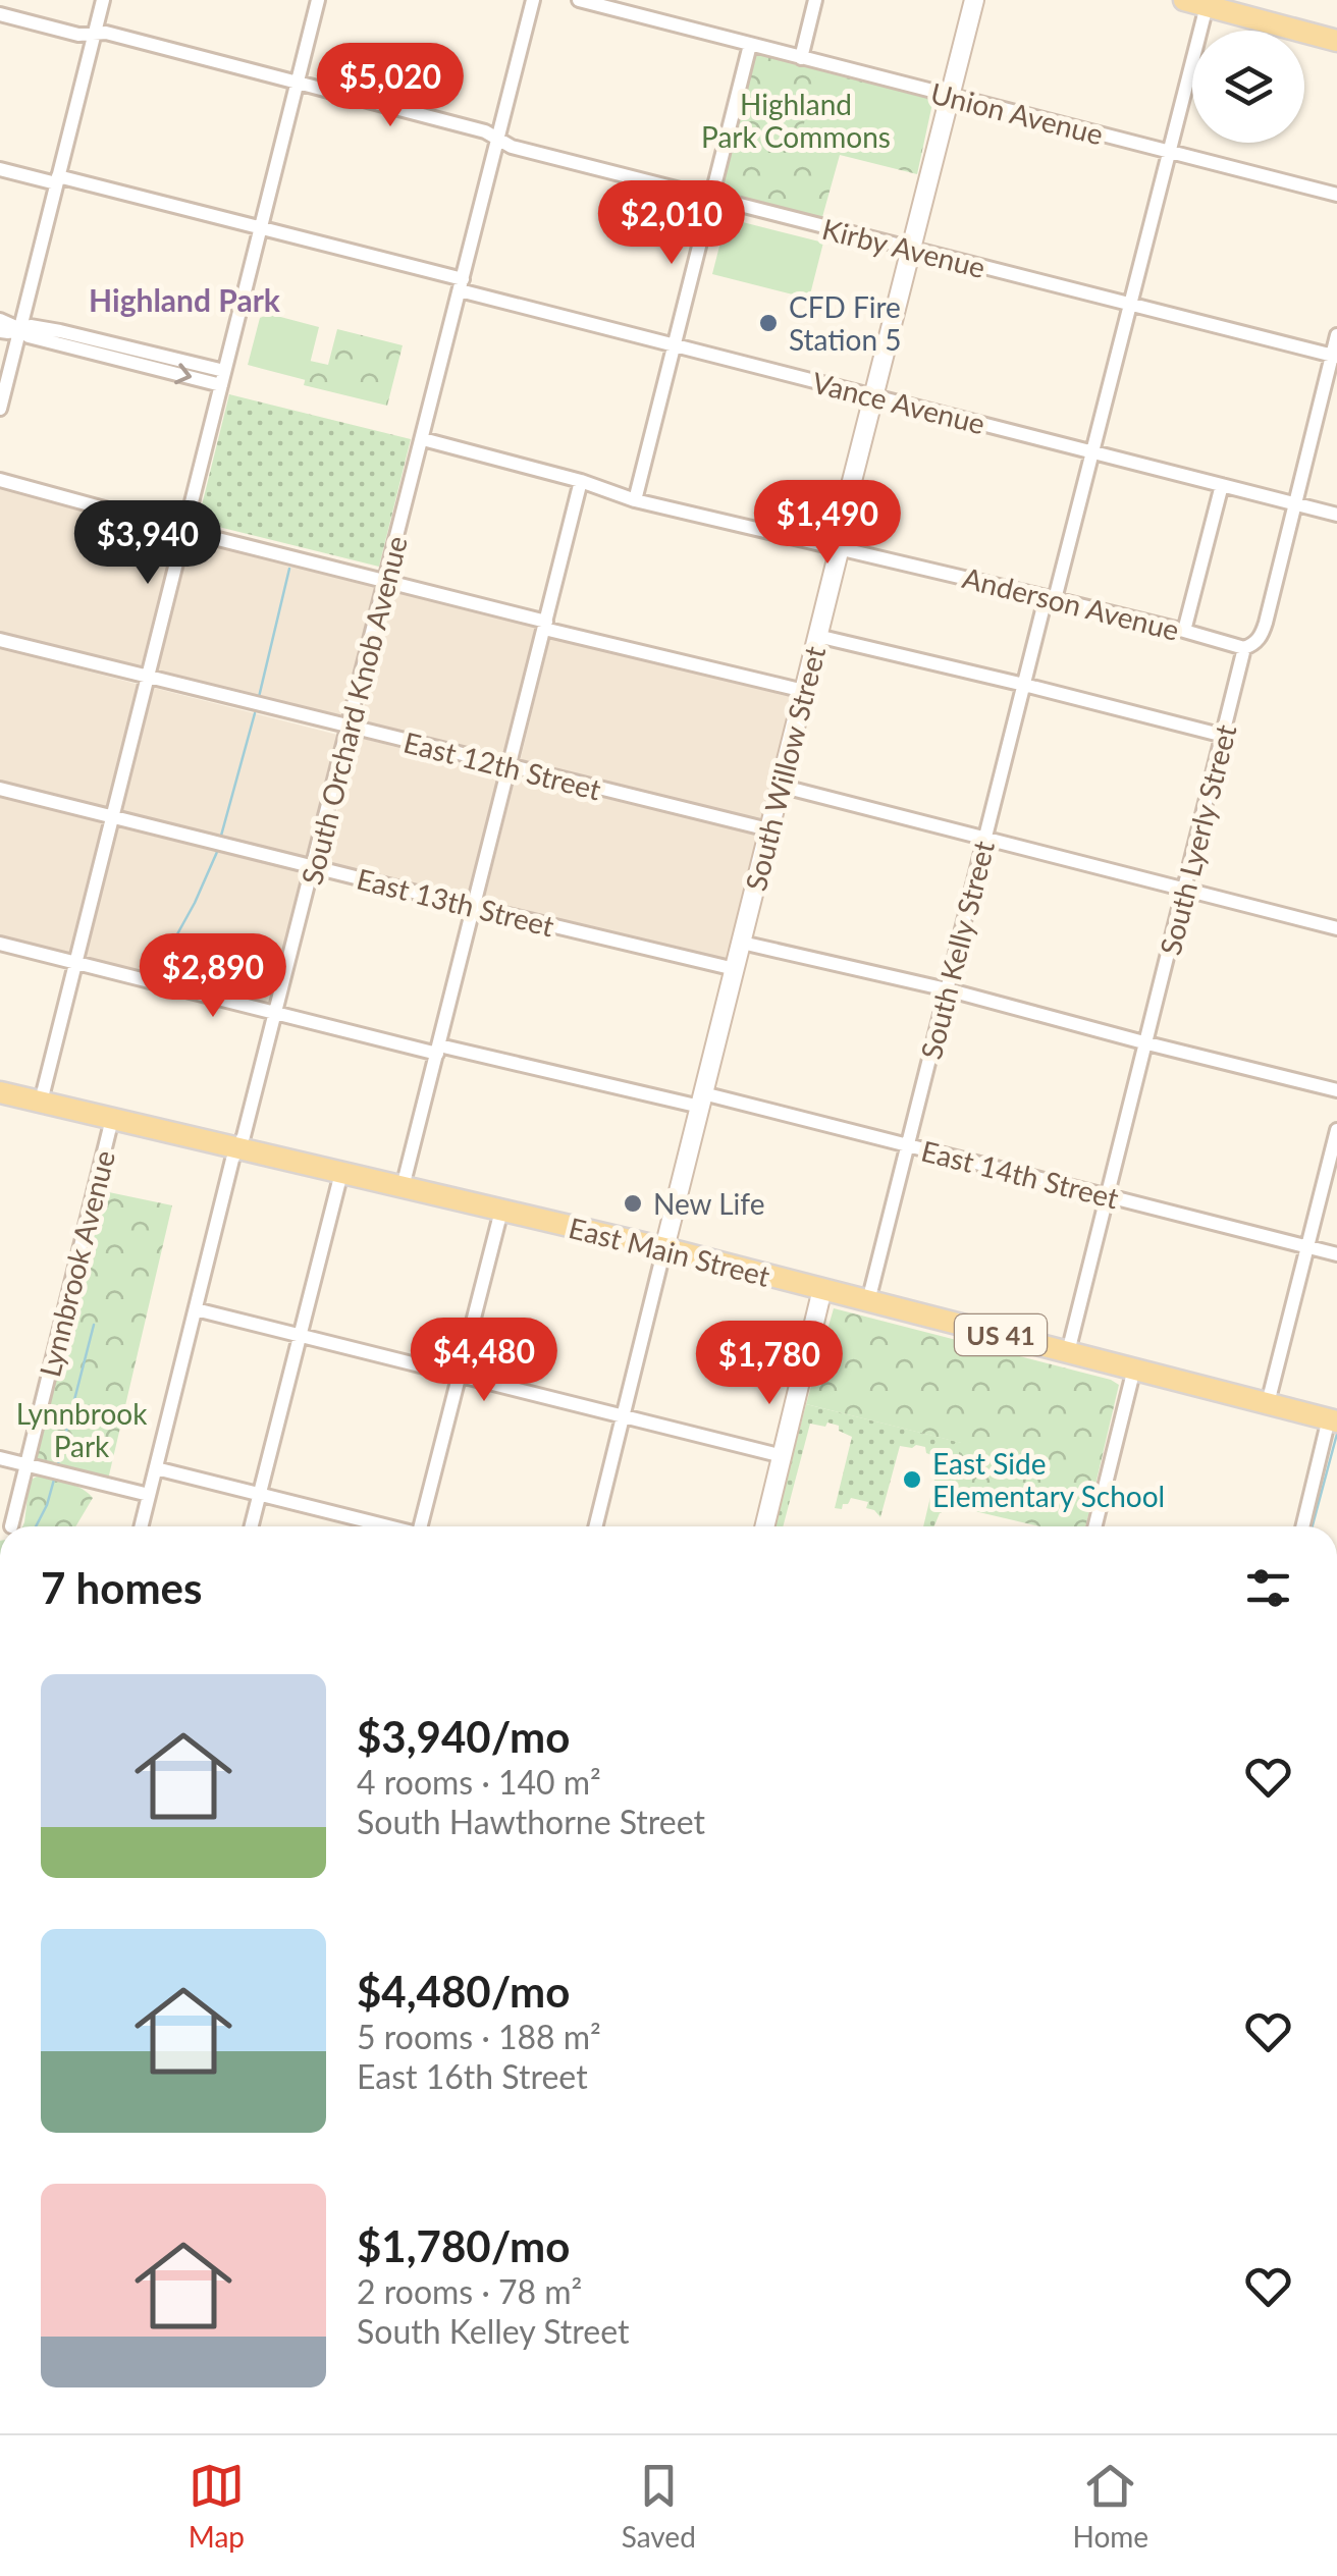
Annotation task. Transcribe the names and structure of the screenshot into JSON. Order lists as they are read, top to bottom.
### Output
{
  "streets": {
    "main road": ["South Willow Street", "East Main Street", "US 41"],
    "street": [
      "Union Avenue",
      "Kirby Avenue",
      "Vance Avenue",
      "Anderson Avenue",
      "South Orchard Knob Avenue",
      "East 12th Street",
      "South Lyerly Street",
      "East 13th Street",
      "South Kelly Street",
      "East 14th Street",
      "Lynnbrook Avenue"
    ]
  },
  "crossings": [
    ["Union Avenue", "South Willow Street"],
    ["Union Avenue", "South Kelly Street"],
    ["Kirby Avenue", "South Orchard Knob Avenue"],
    ["Kirby Avenue", "South Willow Street"],
    ["Kirby Avenue", "South Lyerly Street"],
    ["Kirby Avenue", "South Kelly Street"],
    ["Vance Avenue", "South Orchard Knob Avenue"],
    ["Vance Avenue", "South Willow Street"],
    ["Vance Avenue", "South Lyerly Street"],
    ["Vance Avenue", "South Kelly Street"],
    ["Anderson Avenue", "South Orchard Knob Avenue"],
    ["Anderson Avenue", "South Willow Street"],
    ["Anderson Avenue", "South Lyerly Street"],
    ["Anderson Avenue", "South Kelly Street"],
    ["South Orchard Knob Avenue", "East 12th Street"],
    ["South Orchard Knob Avenue", "East 13th Street"],
    ["South Orchard Knob Avenue", "East 14th Street"],
    ["South Orchard Knob Avenue", "East Main Street"],
    ["East 12th Street", "South Willow Street"],
    ["South Willow Street", "East 13th Street"],
    ["South Willow Street", "East 14th Street"],
    ["South Willow Street", "East Main Street"],
    ["South Lyerly Street", "East 14th Street"],
    ["South Lyerly Street", "East Main Street"],
    ["South Kelly Street", "East 14th Street"],
    ["South Kelly Street", "East Main Street"],
    ["East Main Street", "Lynnbrook Avenue"]
  ],
  "districts": ["Highland Park"],
  "parks": ["Highland Park Commons", "Lynnbrook Park"],
  "places": ["CFD Fire Station 5", "New Life", "East Side Elementary School"],
  "page": {
    "price": [
      "$5,020",
      "$2,010",
      "$1,490",
      "$3,940",
      "$2,890",
      "$4,480",
      "$1,780"
    ],
    "heading": "7 homes",
    "list": [
      {
        "name": "$3,940/mo",
        "note": "4 rooms · 140 m² · South Hawthorne Street"
      },
      {
        "name": "$4,480/mo",
        "note": "5 rooms · 188 m² · East 16th Street"
      },
      {
        "name": "$1,780/mo",
        "note": "2 rooms · 78 m² · South Kelley Street"
      }
    ],
    "tabs": ["Map", "Saved", "Home"]
  }
}
